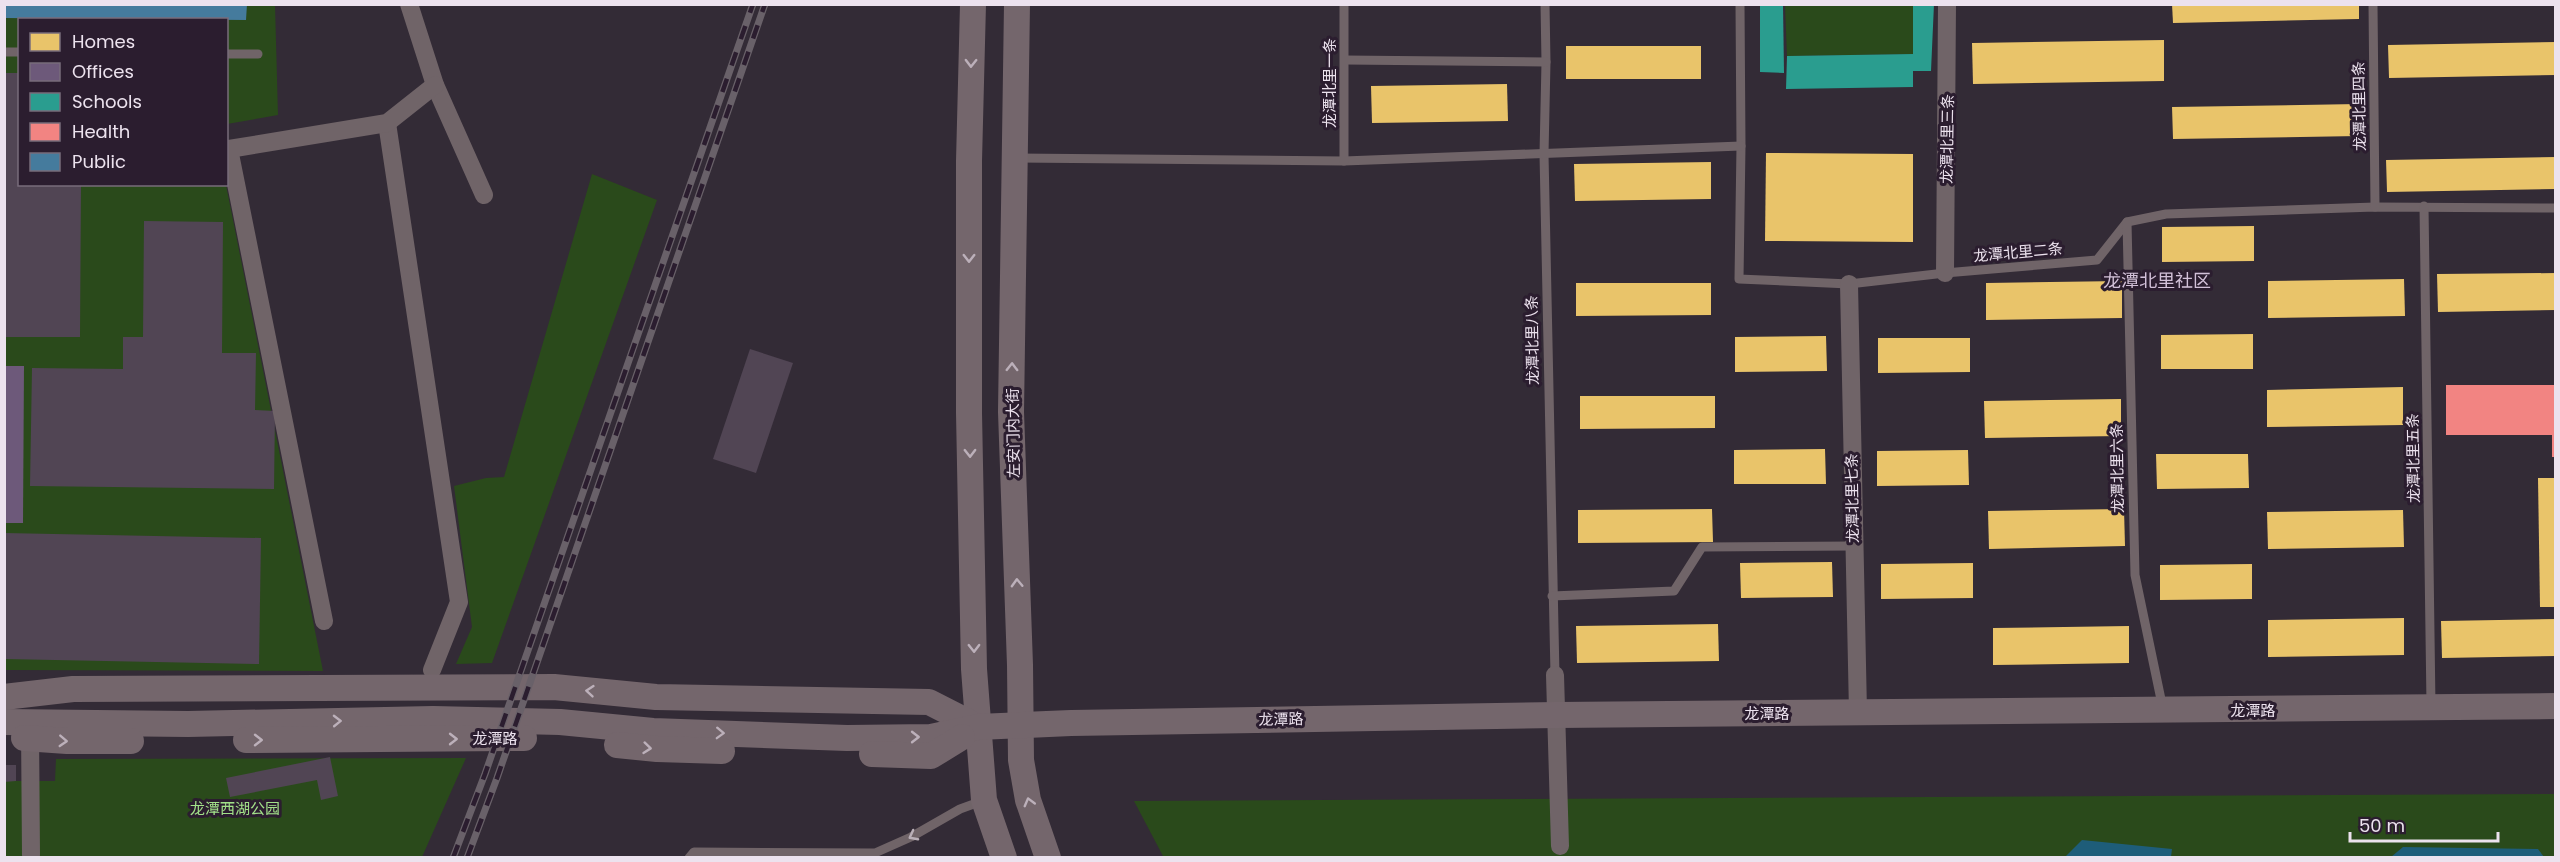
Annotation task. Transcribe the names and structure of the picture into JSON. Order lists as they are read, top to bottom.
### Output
{
  "streets": {
    "street": [
      "龙潭北里三条",
      "左安门内大街",
      "龙潭北里七条",
      "龙潭路"
    ],
    "lane": [
      "龙潭北里一条",
      "龙潭北里四条",
      "龙潭北里二条",
      "龙潭北里八条",
      "龙潭北里五条",
      "龙潭北里六条"
    ]
  },
  "crossings": [
    ["龙潭北里三条", "龙潭北里二条"],
    ["龙潭北里二条", "龙潭北里六条"],
    ["龙潭北里二条", "龙潭北里七条"],
    ["左安门内大街", "龙潭路"],
    ["龙潭北里五条", "龙潭路"],
    ["龙潭北里六条", "龙潭路"],
    ["龙潭北里七条", "龙潭路"]
  ],
  "districts": ["龙潭北里社区"],
  "parks": ["龙潭西湖公园"],
  "legend": [
    "Homes",
    "Offices",
    "Schools",
    "Health",
    "Public"
  ],
  "scale_bar": "50 m"
}
